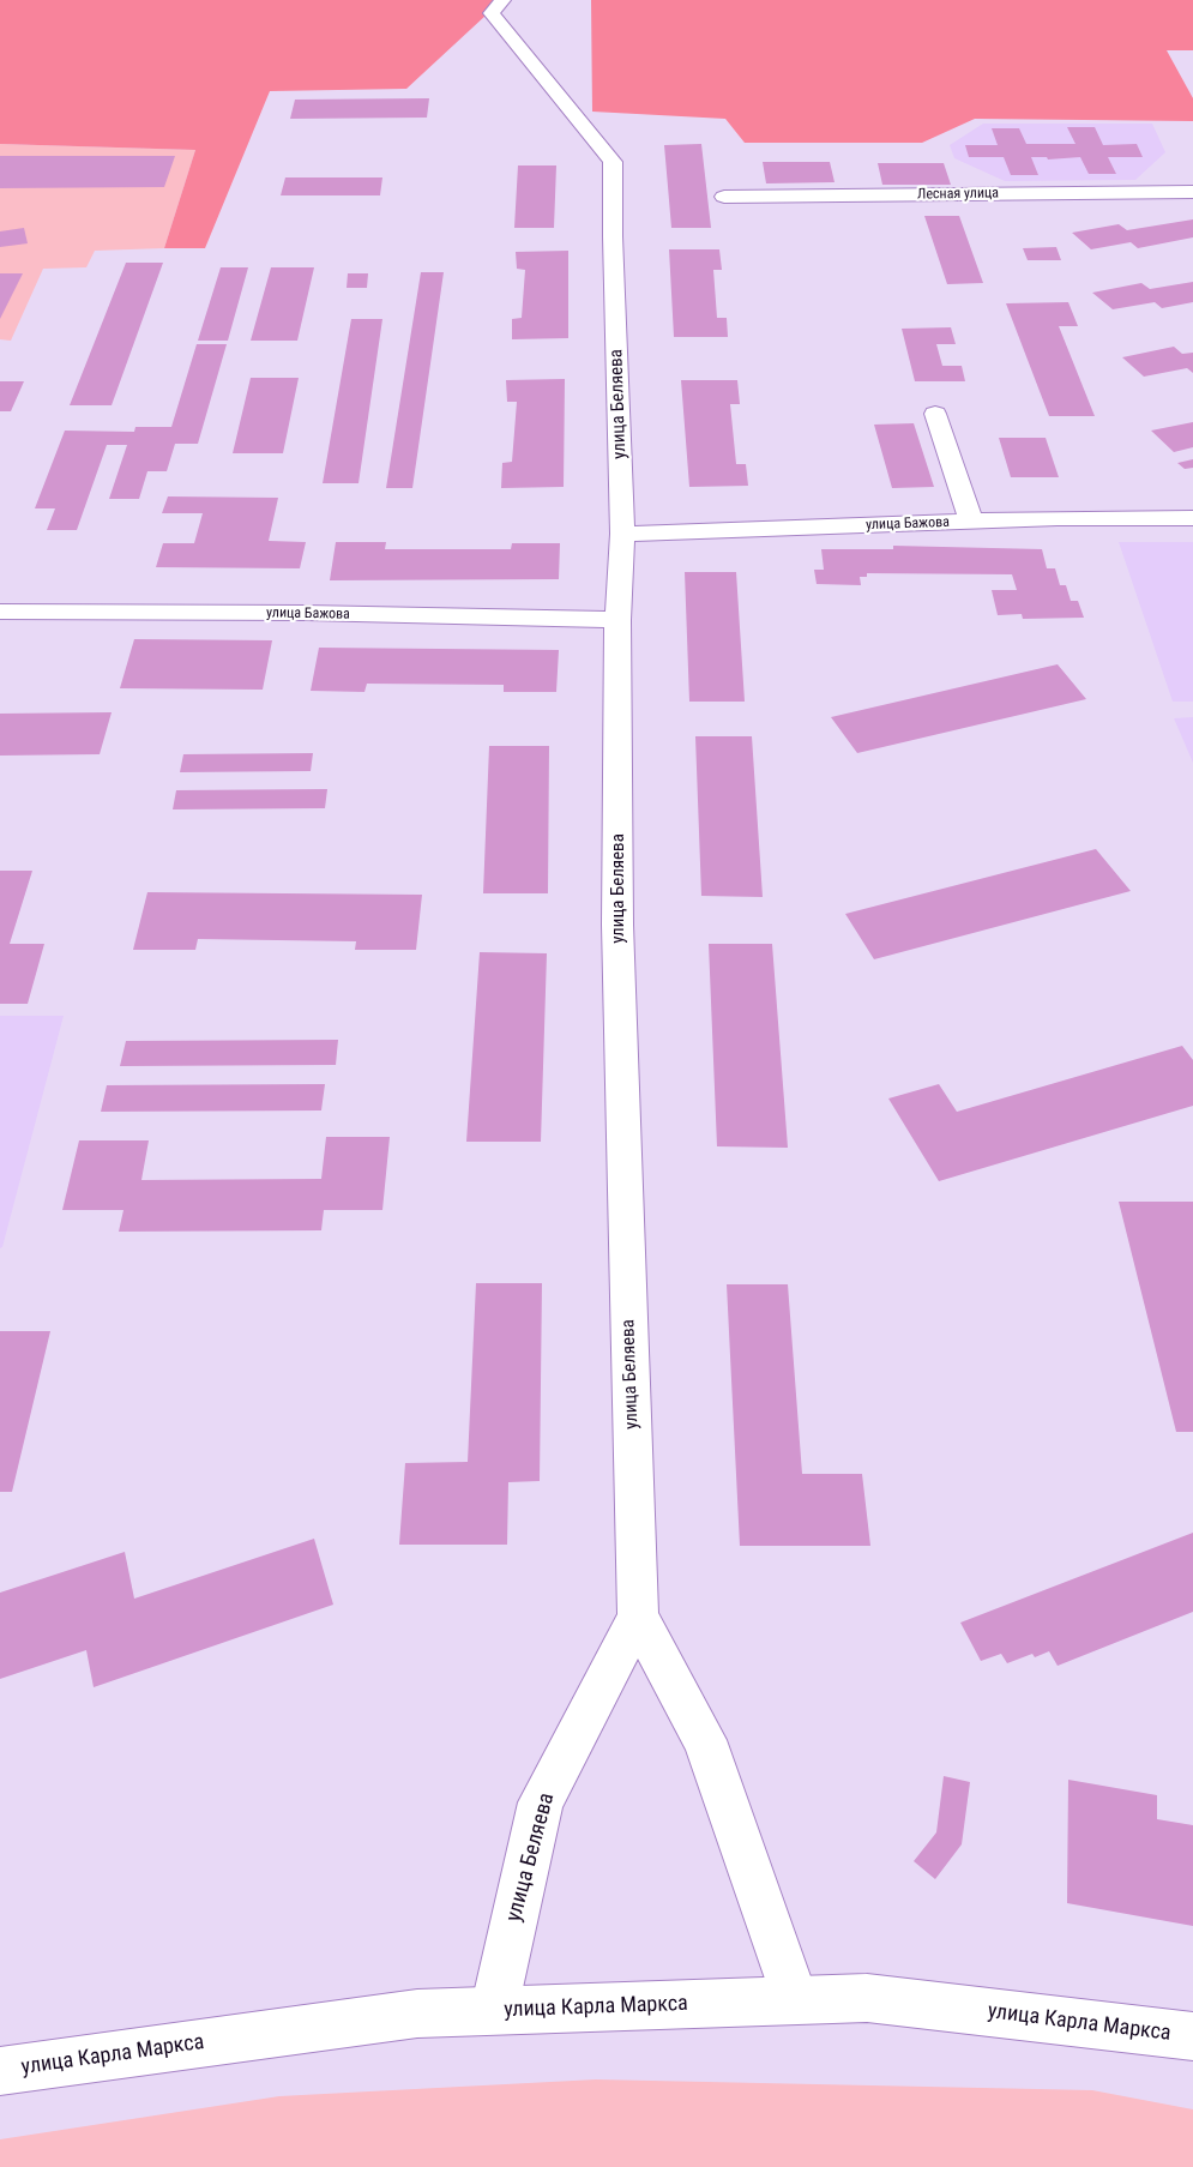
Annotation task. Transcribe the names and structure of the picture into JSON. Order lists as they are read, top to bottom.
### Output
{
  "streets": {
    "street": [
      "Лесная улица",
      "улица Беляева",
      "улица Бажова",
      "улица Карла Маркса"
    ]
  },
  "crossings": [
    ["улица Беляева", "улица Бажова"],
    ["улица Беляева", "улица Карла Маркса"]
  ]
}
